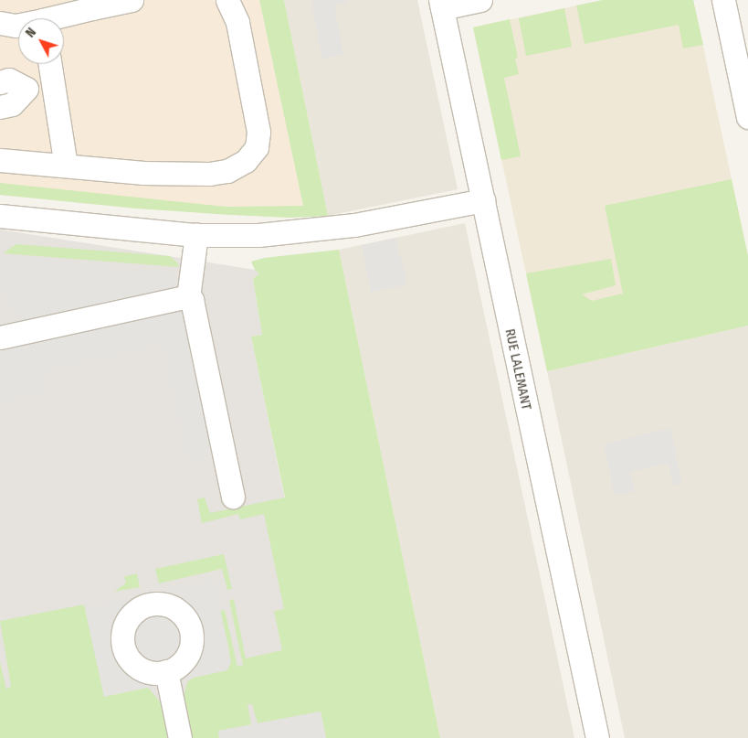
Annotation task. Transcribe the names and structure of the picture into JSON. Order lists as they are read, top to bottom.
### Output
{
  "streets": {
    "street": ["RUE LALEMANT"]
  },
  "north": "top left"
}
